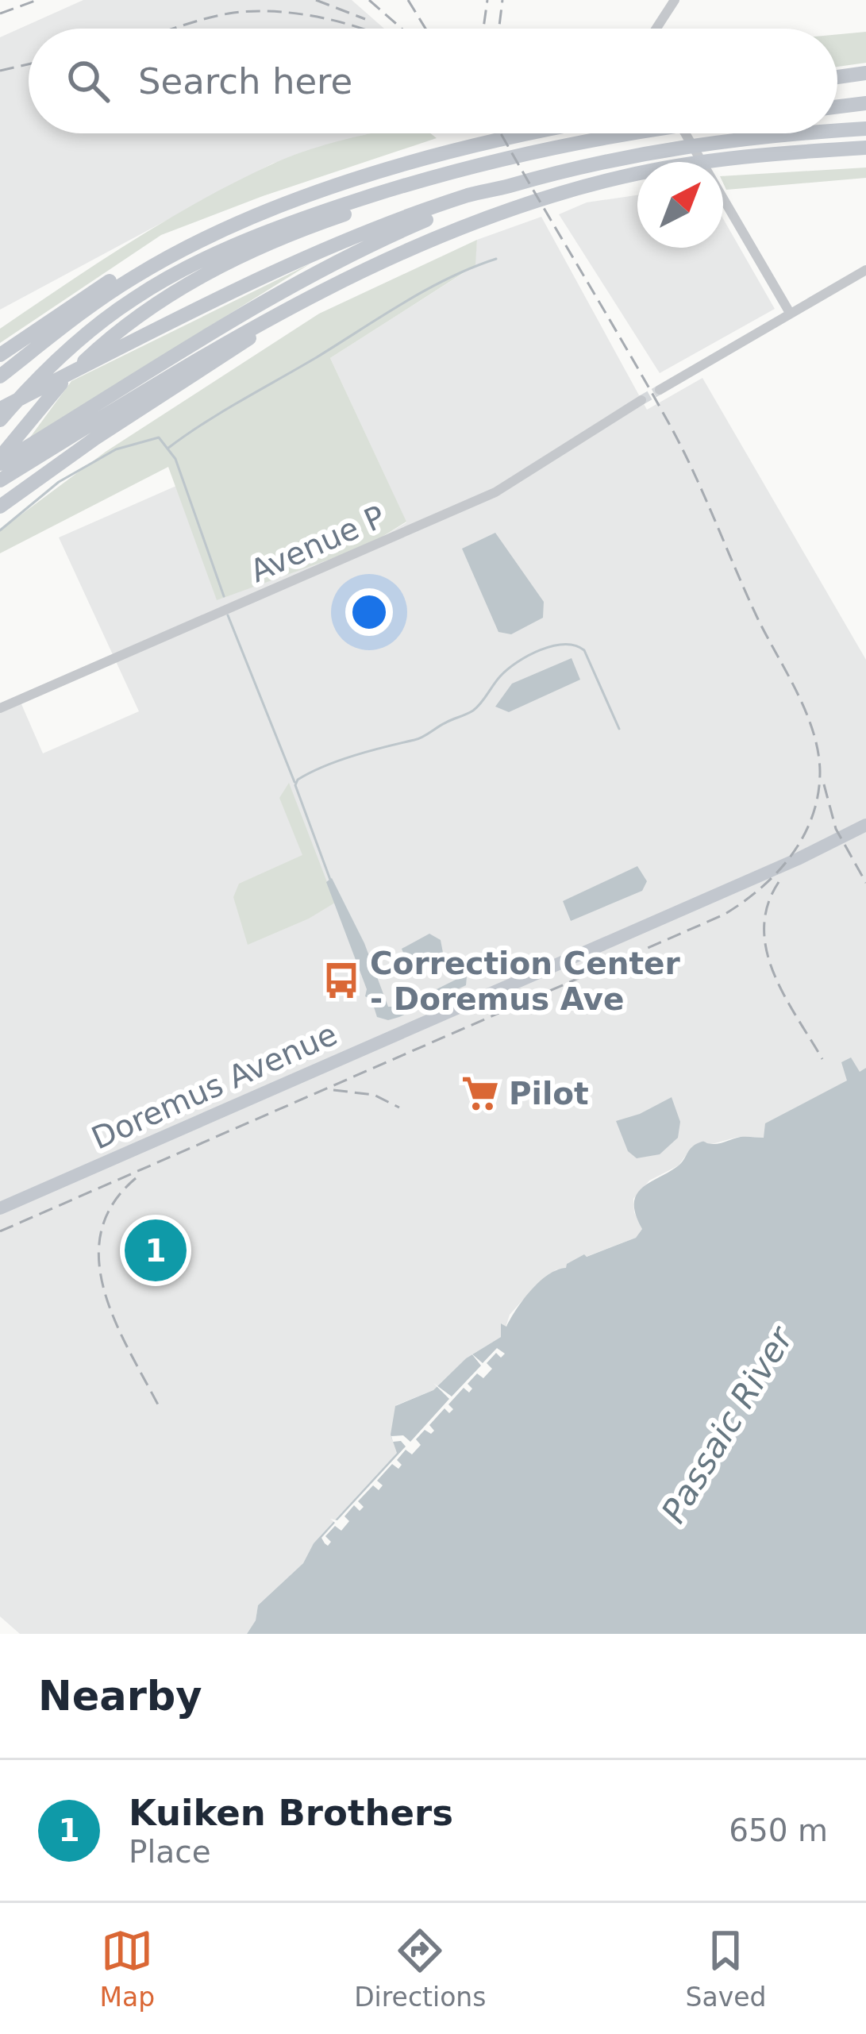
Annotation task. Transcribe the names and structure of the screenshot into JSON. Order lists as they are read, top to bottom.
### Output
{
  "streets": {
    "main road": ["Doremus Avenue"],
    "street": ["Avenue P"]
  },
  "water": ["Passaic River"],
  "places": {
    "bus stop": ["Correction Center - Doremus Ave"],
    "supermarket": ["Pilot"]
  },
  "north": "top right",
  "page": {
    "search": "Search here",
    "pins": "1",
    "heading": "Nearby",
    "list": [
      {
        "mark": "1",
        "name": "Kuiken Brothers",
        "note": "Place",
        "value": "650 m"
      }
    ],
    "nav": ["Map", "Directions", "Saved"]
  }
}
